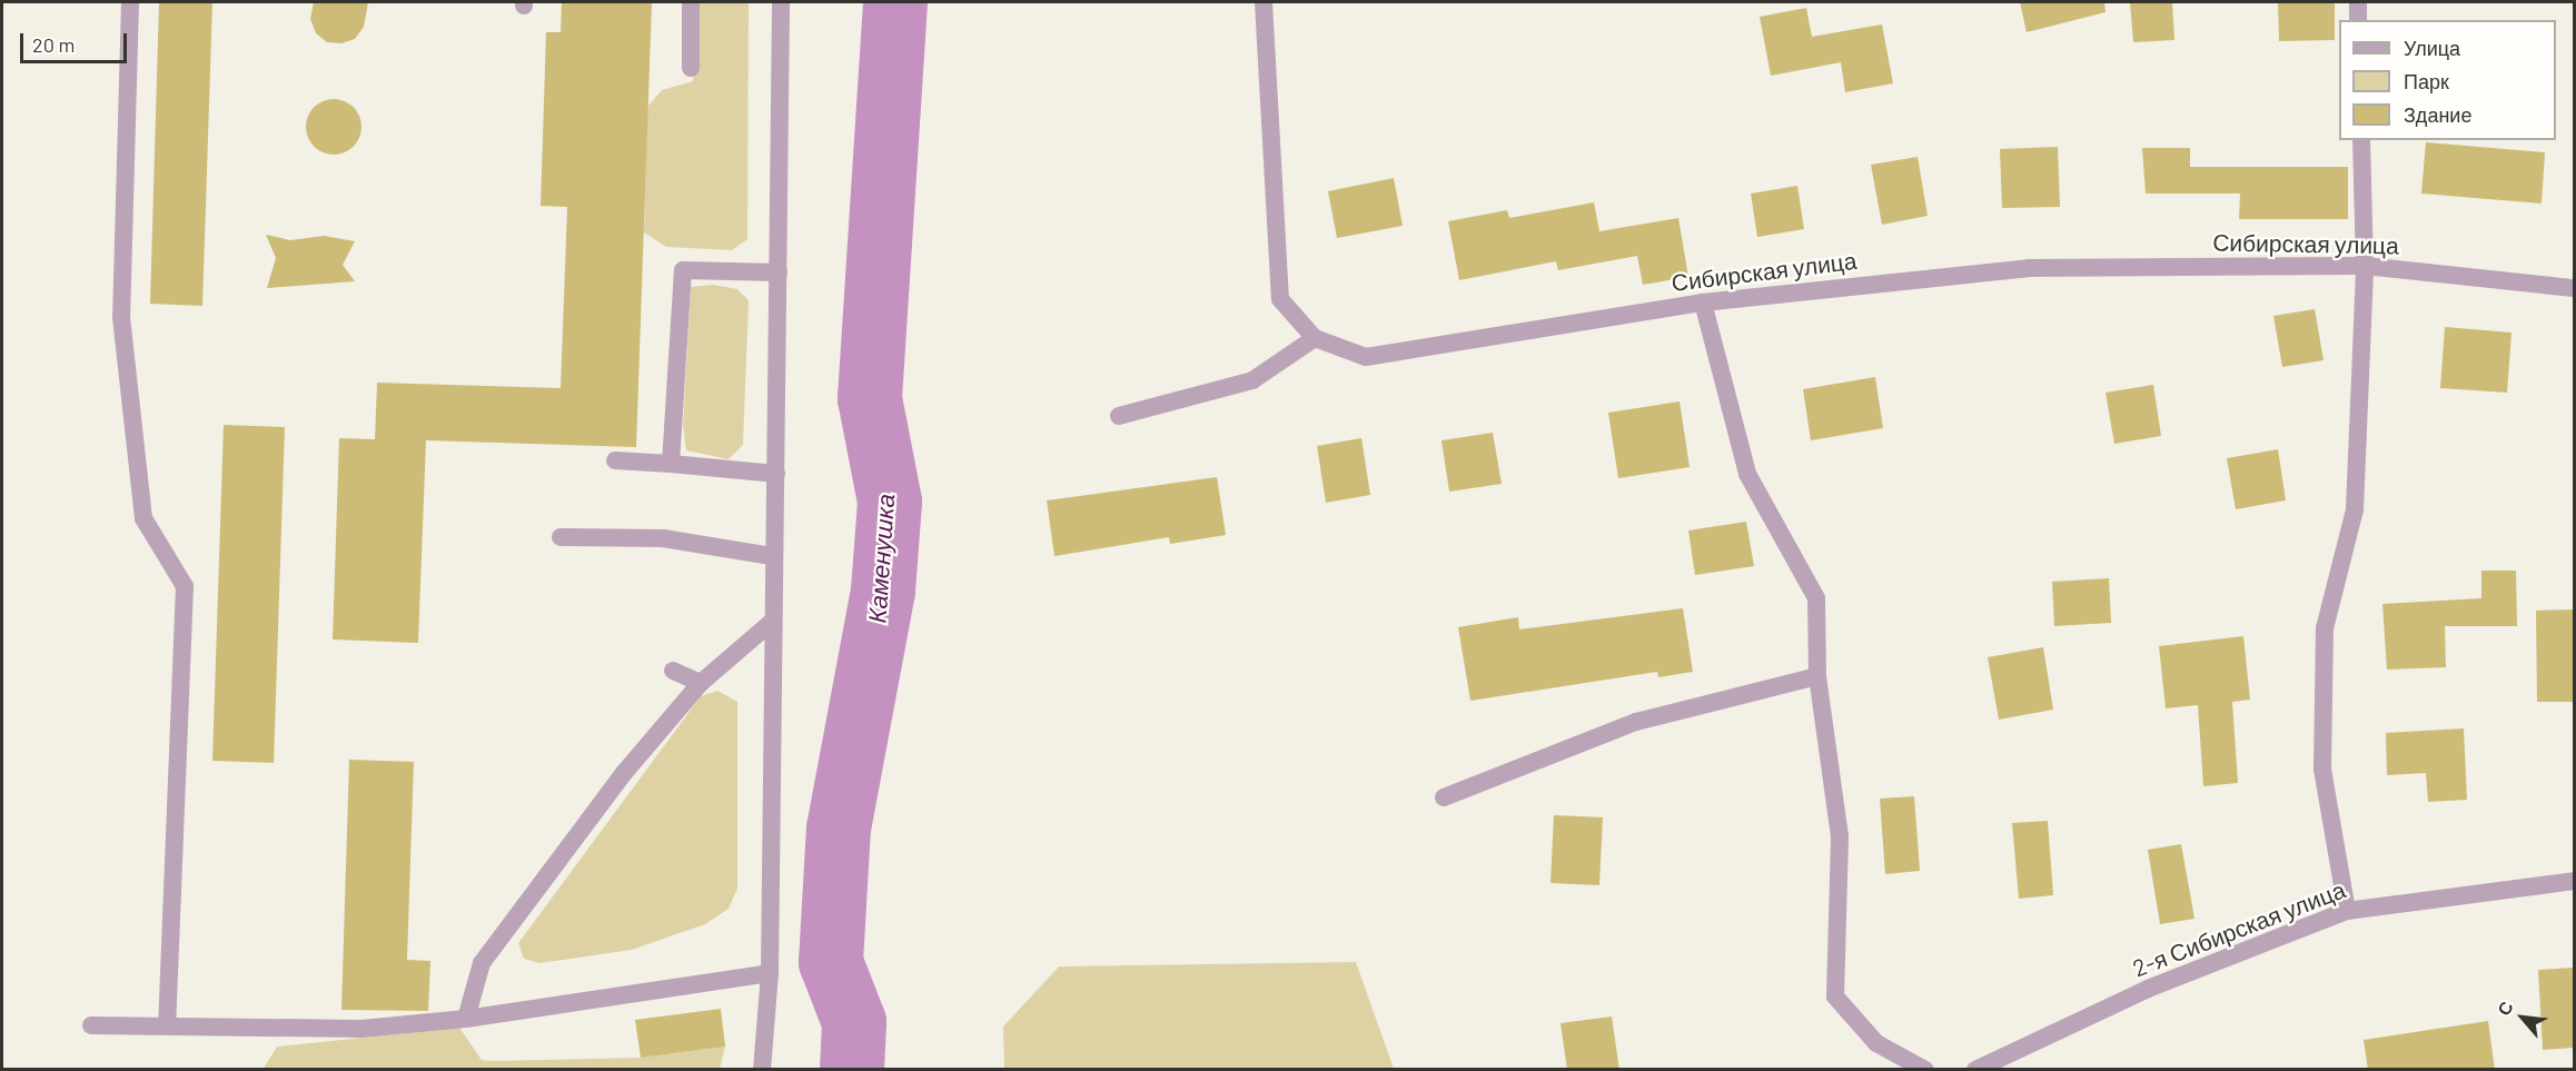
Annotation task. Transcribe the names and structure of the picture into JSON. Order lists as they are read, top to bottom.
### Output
{
  "streets": {
    "street": ["Сибирская улица", "2-я Сибирская улица"]
  },
  "water": ["Каменушка"],
  "legend": ["Улица", "Парк", "Здание"],
  "scale_bar": "20 m",
  "north": "top left"
}
